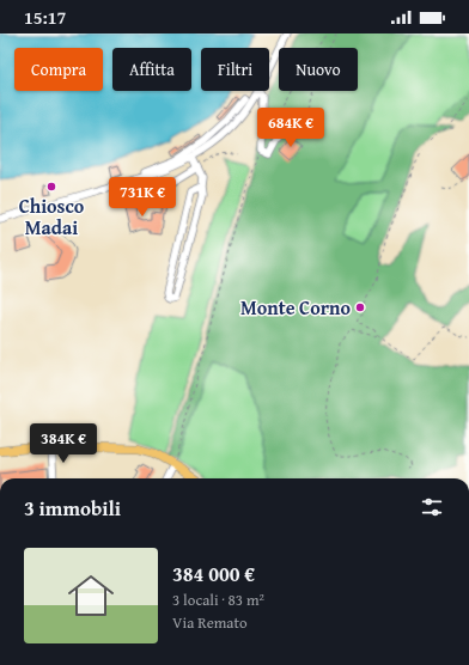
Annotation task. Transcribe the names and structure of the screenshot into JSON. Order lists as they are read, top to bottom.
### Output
{
  "places": ["Chiosco Madai", "Monte Corno"],
  "page": {
    "status": "15:17",
    "chip": [
      "Compra",
      "Affitta",
      "Filtri",
      "Nuovo"
    ],
    "price": ["684K €", "731K €", "384K €"],
    "heading": "3 immobili",
    "list": [
      {
        "name": "384 000 €",
        "note": "3 locali · 83 m² · Via Remato"
      }
    ]
  }
}
